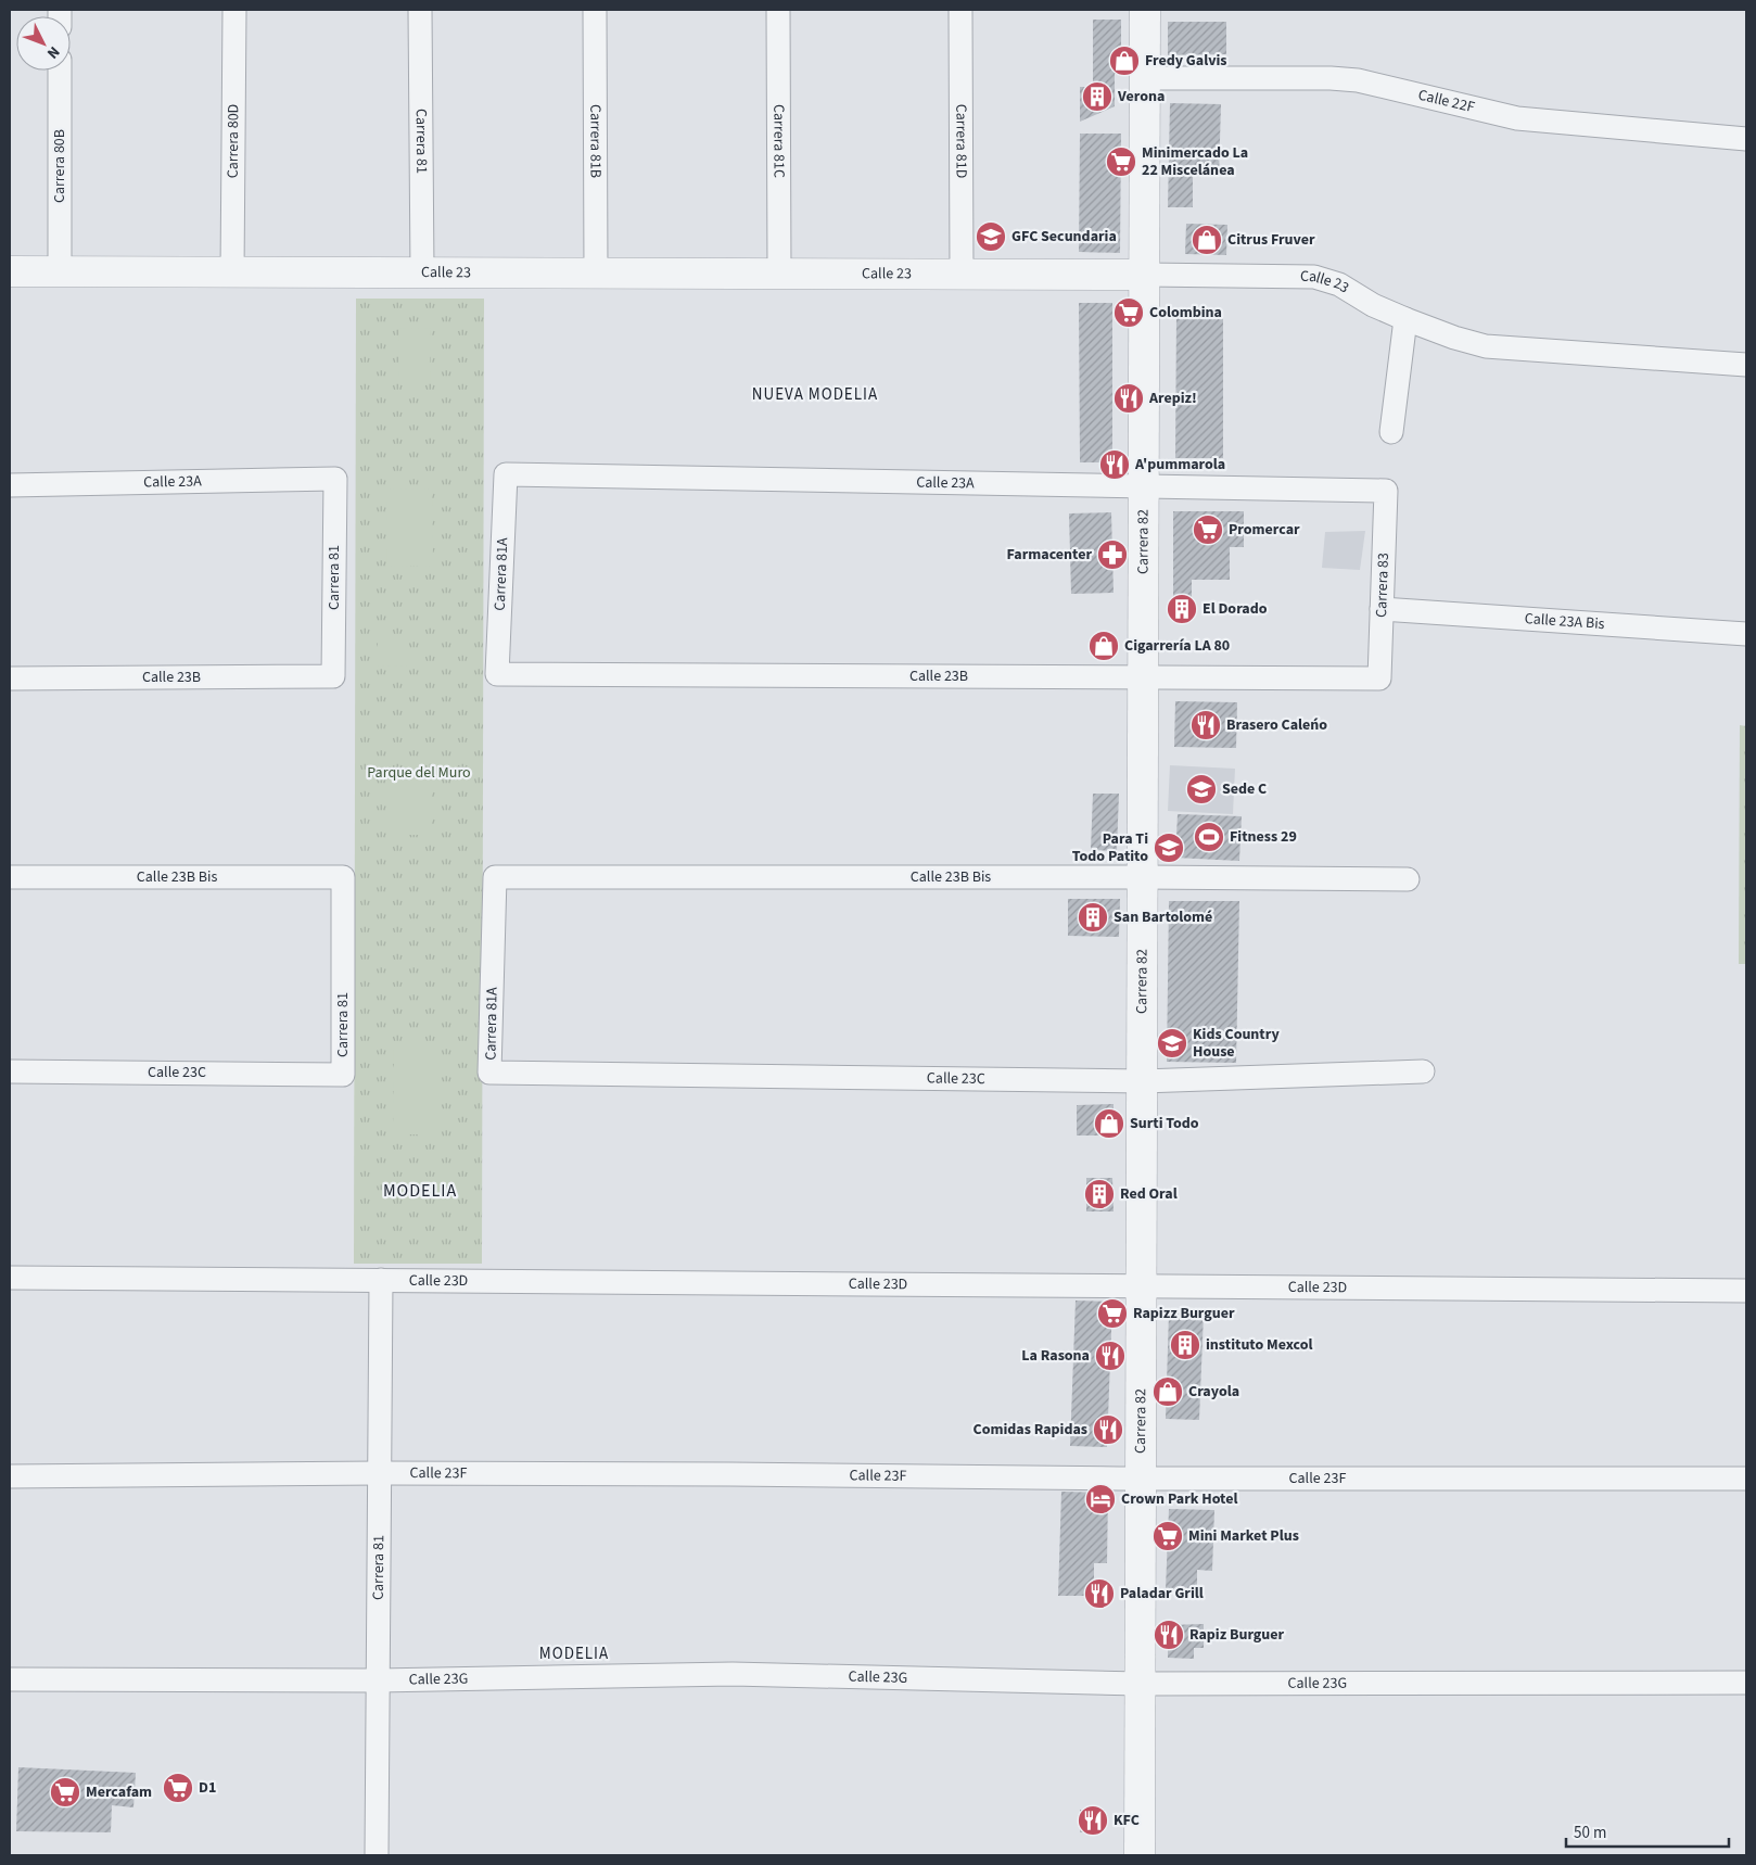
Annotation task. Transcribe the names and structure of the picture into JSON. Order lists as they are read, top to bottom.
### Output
{
  "streets": {
    "street": [
      "Calle 22F",
      "Carrera 80D",
      "Carrera 81",
      "Carrera 81B",
      "Carrera 81C",
      "Carrera 81D",
      "Carrera 80B",
      "Calle 23",
      "Calle 23A",
      "Carrera 82",
      "Carrera 81A",
      "Carrera 83",
      "Calle 23A Bis",
      "Calle 23B",
      "Calle 23B Bis",
      "Calle 23C",
      "Calle 23D",
      "Calle 23F",
      "Calle 23G"
    ]
  },
  "crossings": [
    ["Calle 22F", "Carrera 82"],
    ["Carrera 80D", "Calle 23"],
    ["Carrera 81", "Calle 23"],
    ["Carrera 81", "Calle 23A"],
    ["Carrera 81", "Calle 23B"],
    ["Carrera 81", "Calle 23B Bis"],
    ["Carrera 81", "Calle 23C"],
    ["Carrera 81", "Calle 23D"],
    ["Carrera 81", "Calle 23F"],
    ["Carrera 81", "Calle 23G"],
    ["Carrera 81B", "Calle 23"],
    ["Carrera 81C", "Calle 23"],
    ["Carrera 81D", "Calle 23"],
    ["Carrera 80B", "Calle 23"],
    ["Calle 23", "Carrera 82"],
    ["Calle 23A", "Carrera 82"],
    ["Calle 23A", "Carrera 81A"],
    ["Calle 23A", "Carrera 83"],
    ["Carrera 82", "Calle 23B"],
    ["Carrera 82", "Calle 23B Bis"],
    ["Carrera 82", "Calle 23C"],
    ["Carrera 82", "Calle 23D"],
    ["Carrera 82", "Calle 23F"],
    ["Carrera 82", "Calle 23G"],
    ["Carrera 81A", "Calle 23B"],
    ["Carrera 81A", "Calle 23B Bis"],
    ["Carrera 81A", "Calle 23C"],
    ["Carrera 83", "Calle 23A Bis"],
    ["Carrera 83", "Calle 23B"]
  ],
  "districts": ["NUEVA MODELIA", "MODELIA", "MODELIA"],
  "parks": ["Parque del Muro"],
  "places": {
    "shop": [
      "Fredy Galvis",
      "Citrus Fruver",
      "Cigarrería LA 80",
      "Surti Todo",
      "Crayola"
    ],
    "building": [
      "Verona",
      "El Dorado",
      "San Bartolomé",
      "Red Oral",
      "instituto Mexcol"
    ],
    "supermarket": [
      "Minimercado La 22 Miscelánea",
      "Colombina",
      "Promercar",
      "Rapizz Burguer",
      "Mini Market Plus",
      "D1",
      "Mercafam"
    ],
    "school or university": [
      "GFC Secundaria",
      "Sede C",
      "Para Ti Todo Patito",
      "Kids Country House"
    ],
    "restaurant": [
      "Arepiz!",
      "A'pummarola",
      "Brasero Caleńo",
      "La Rasona",
      "Comidas Rapidas",
      "Paladar Grill",
      "Rapiz Burguer",
      "KFC"
    ],
    "pharmacy": ["Farmacenter"],
    "sports": ["Fitness 29"],
    "hotel": ["Crown Park Hotel"]
  },
  "scale_bar": "50 m",
  "north": "bottom right"
}
